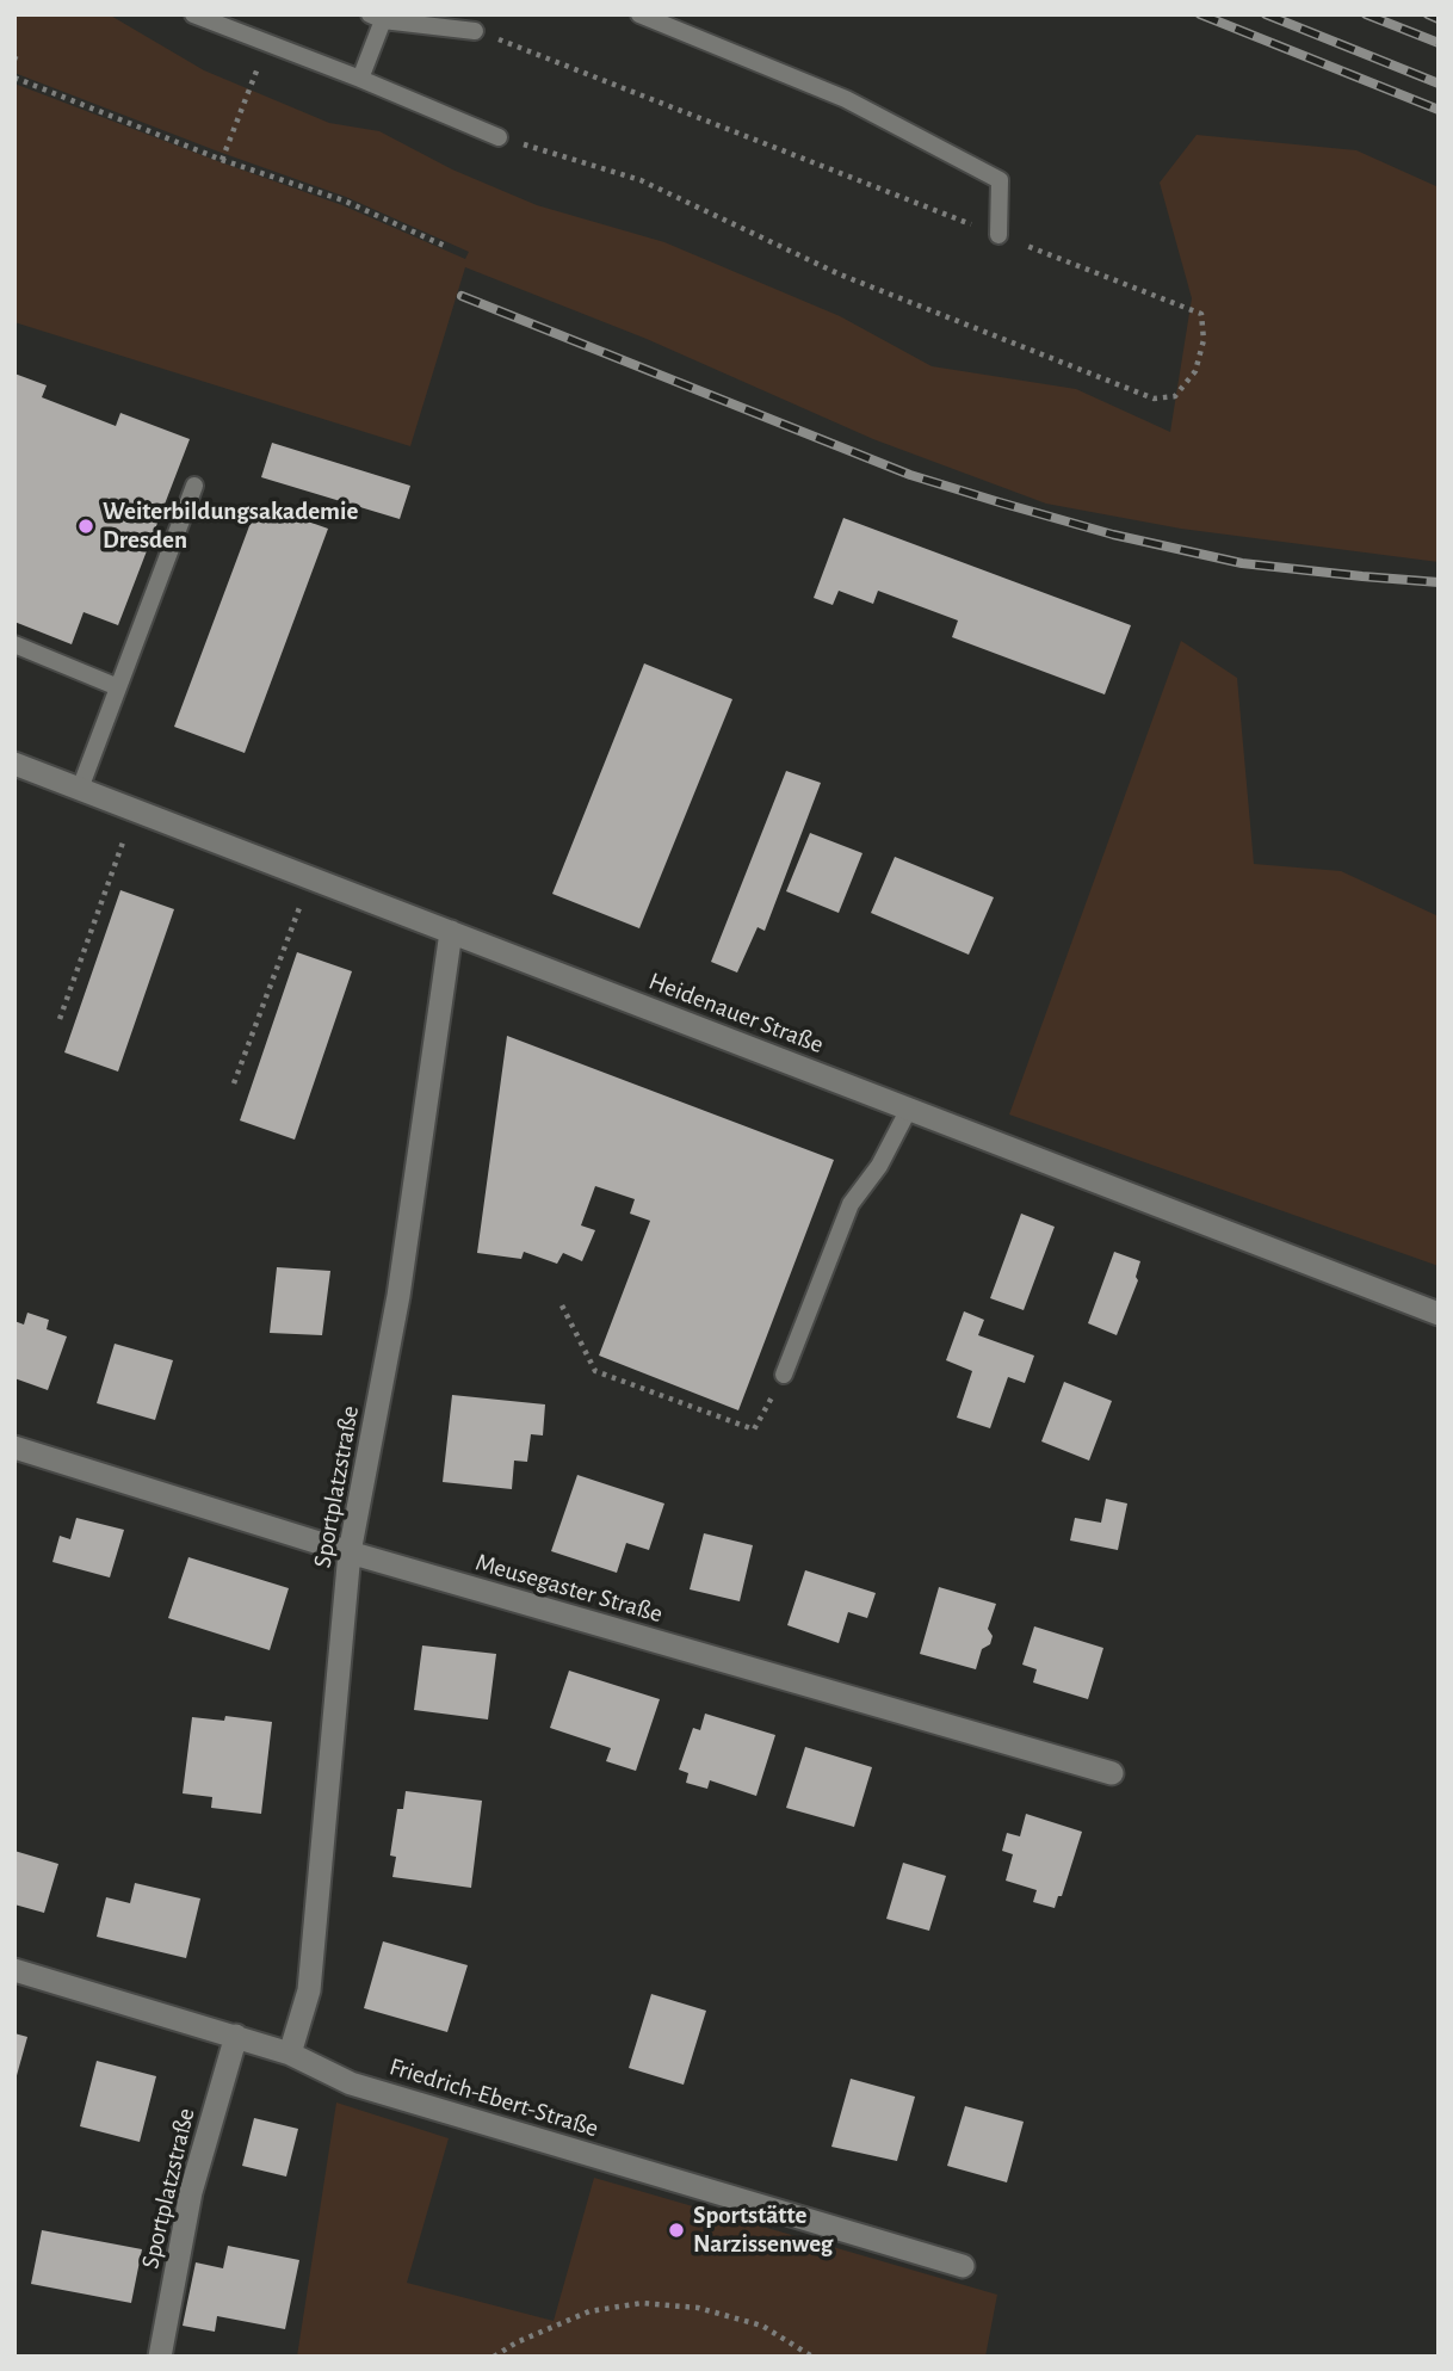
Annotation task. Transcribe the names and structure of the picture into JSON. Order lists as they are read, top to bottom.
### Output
{
  "streets": {
    "street": [
      "Heidenauer Straße",
      "Sportplatzstraße",
      "Meusegaster Straße",
      "Friedrich-Ebert-Straße"
    ]
  },
  "crossings": [
    ["Heidenauer Straße", "Sportplatzstraße"],
    ["Sportplatzstraße", "Meusegaster Straße"],
    ["Sportplatzstraße", "Friedrich-Ebert-Straße"]
  ],
  "places": ["Weiterbildungsakademie Dresden", "Sportstätte Narzissenweg"]
}
